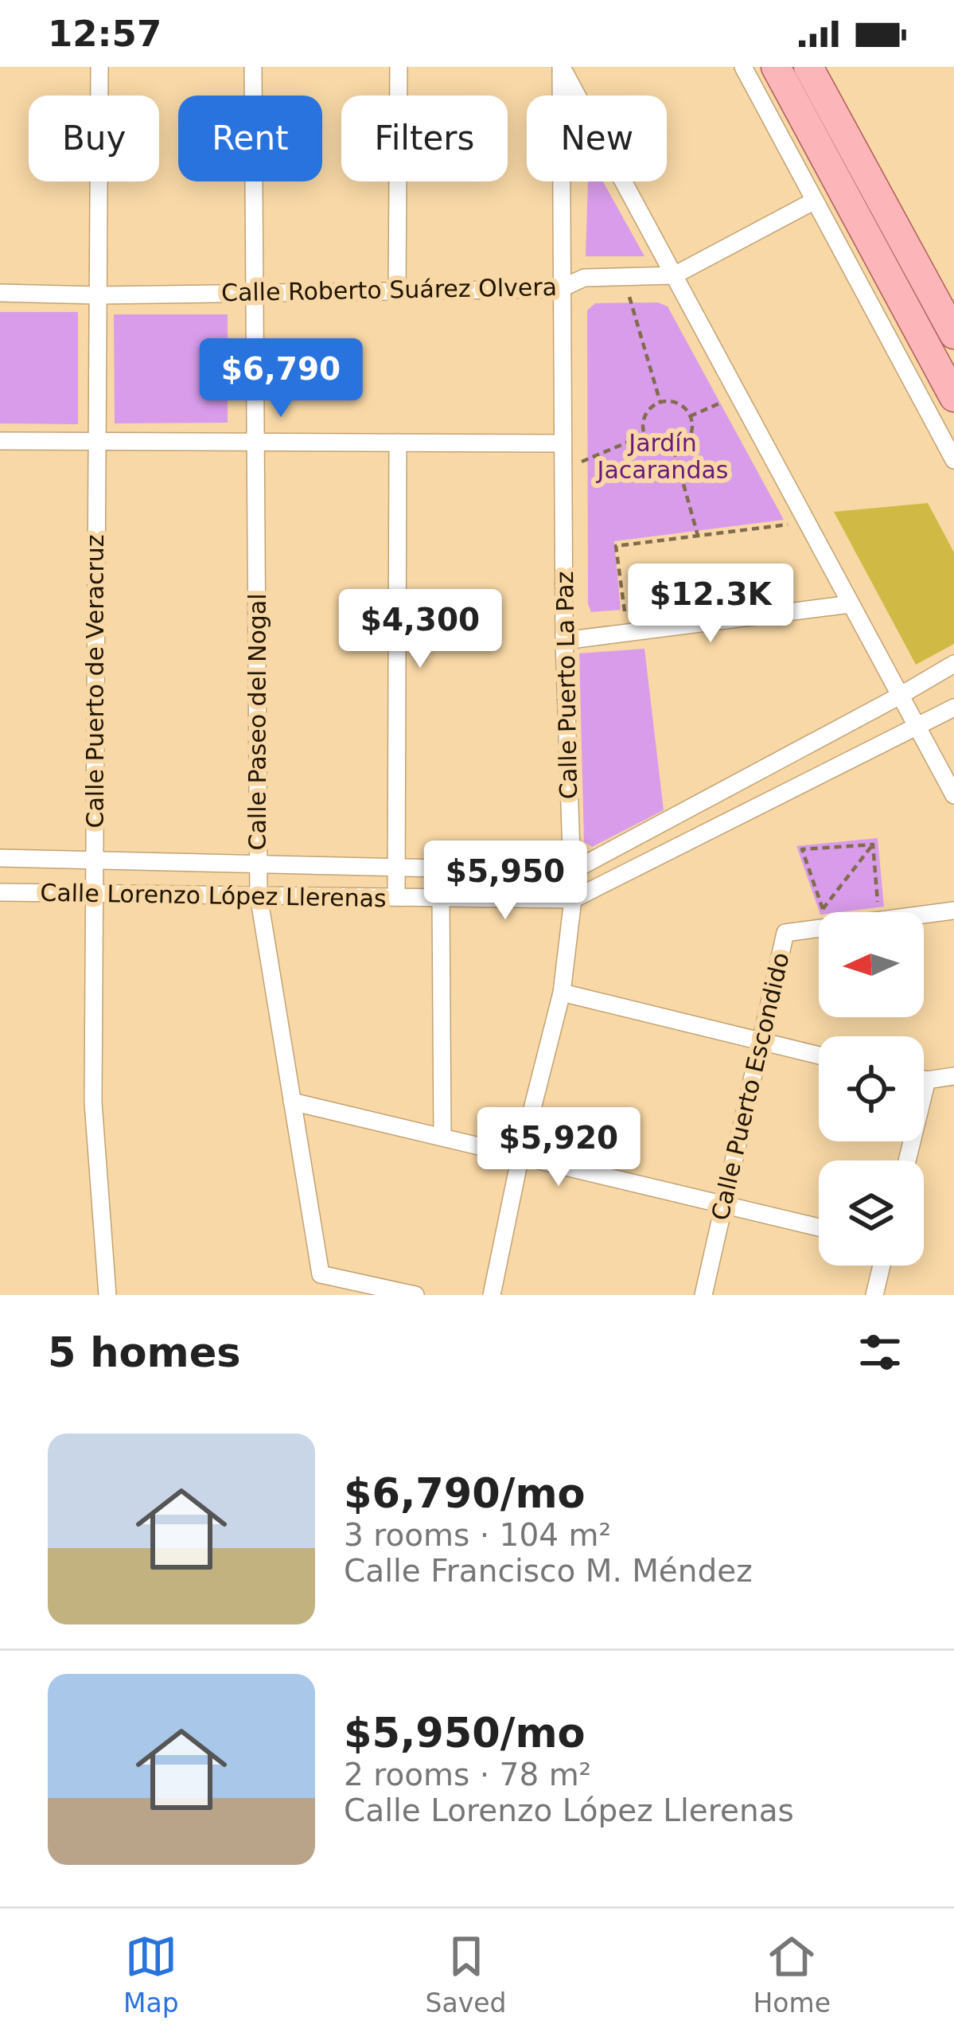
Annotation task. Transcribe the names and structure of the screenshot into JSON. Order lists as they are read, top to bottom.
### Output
{
  "streets": {
    "street": [
      "Calle Roberto Suárez Olvera",
      "Calle Puerto de Veracruz",
      "Calle Puerto La Paz",
      "Calle Paseo del Nogal",
      "Calle Lorenzo López Llerenas",
      "Calle Puerto Escondido"
    ]
  },
  "crossings": [
    ["Calle Roberto Suárez Olvera", "Calle Puerto de Veracruz"],
    ["Calle Roberto Suárez Olvera", "Calle Puerto La Paz"],
    ["Calle Roberto Suárez Olvera", "Calle Paseo del Nogal"],
    ["Calle Puerto de Veracruz", "Calle Lorenzo López Llerenas"],
    ["Calle Puerto La Paz", "Calle Lorenzo López Llerenas"],
    ["Calle Paseo del Nogal", "Calle Lorenzo López Llerenas"]
  ],
  "parks": ["Jardín Jacarandas"],
  "north": "left",
  "page": {
    "status": "12:57",
    "chip": [
      "Buy",
      "Rent",
      "Filters",
      "New"
    ],
    "price": [
      "$6,790",
      "$12.3K",
      "$4,300",
      "$5,950",
      "$5,920"
    ],
    "heading": "5 homes",
    "list": [
      {
        "name": "$6,790/mo",
        "note": "3 rooms · 104 m² · Calle Francisco M. Méndez"
      },
      {
        "name": "$5,950/mo",
        "note": "2 rooms · 78 m² · Calle Lorenzo López Llerenas"
      }
    ],
    "tabs": ["Map", "Saved", "Home"]
  }
}
